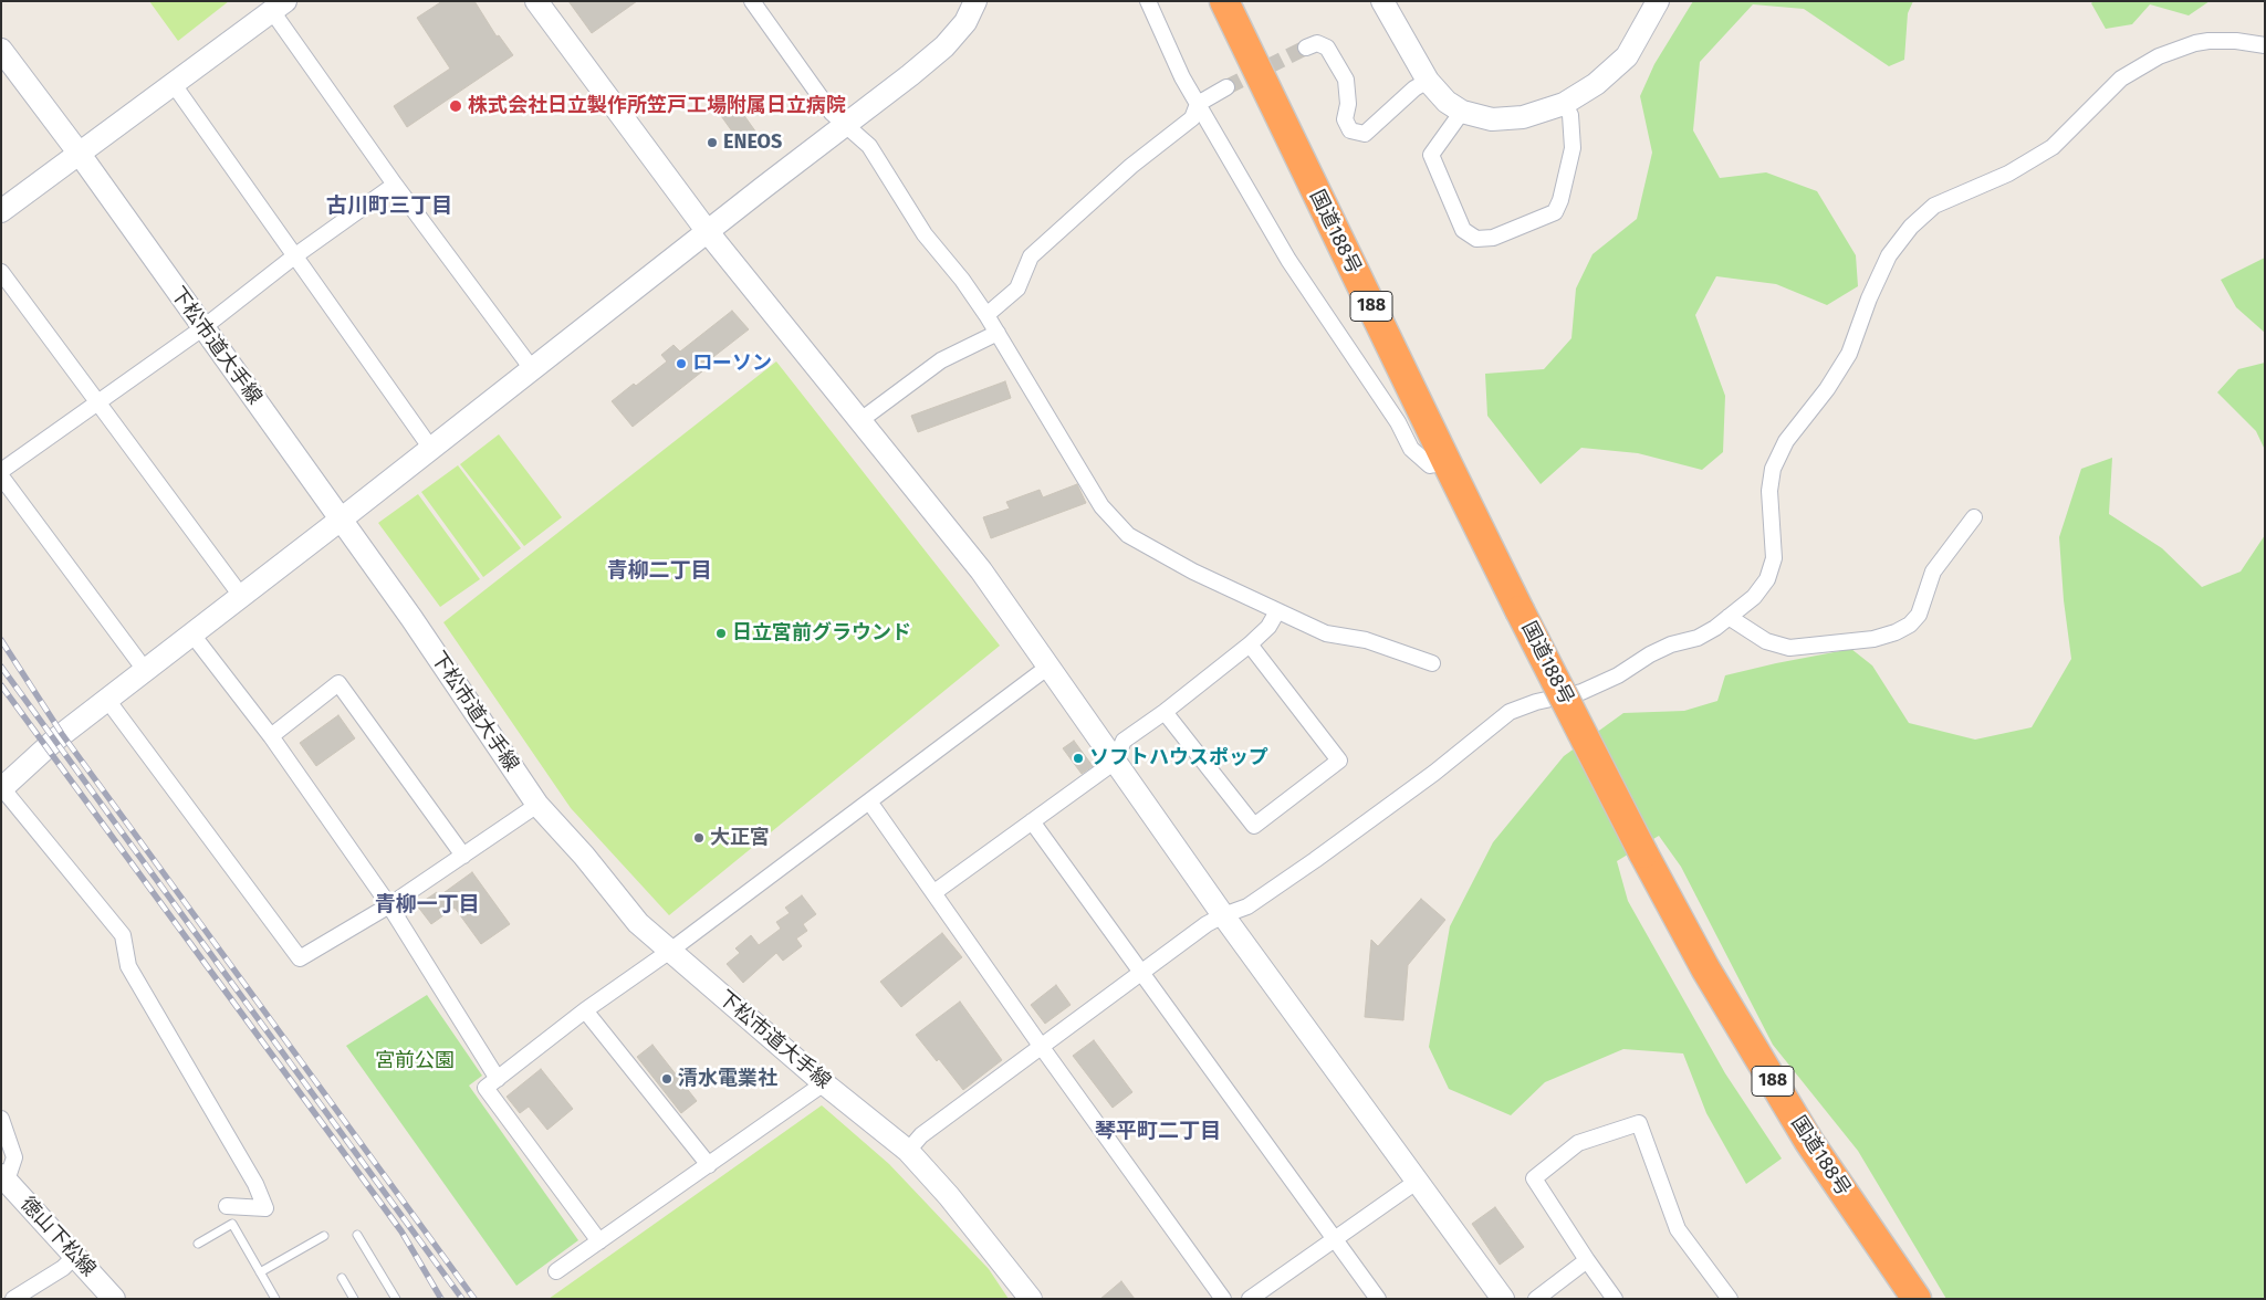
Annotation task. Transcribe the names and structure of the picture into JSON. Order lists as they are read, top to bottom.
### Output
{
  "streets": {
    "highway": ["国道188号", "188"],
    "street": ["下松市道大手線", "徳山下松線"]
  },
  "districts": [
    "古川町三丁目",
    "青柳二丁目",
    "青柳一丁目",
    "琴平町二丁目"
  ],
  "parks": ["宮前公園"],
  "places": [
    "株式会社日立製作所笠戸工場附属日立病院",
    "ENEOS",
    "ローソン",
    "日立宮前グラウンド",
    "ソフトハウスポップ",
    "大正宮",
    "清水電業社"
  ]
}
